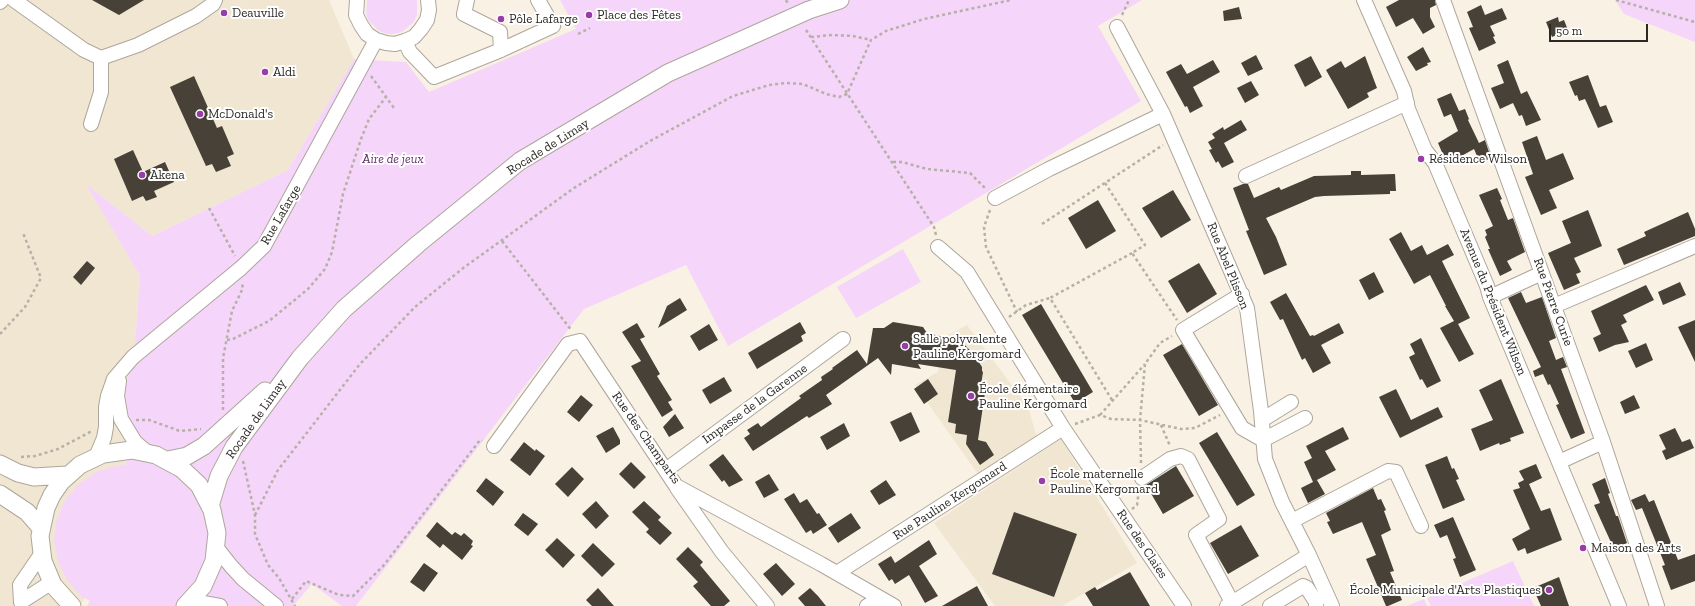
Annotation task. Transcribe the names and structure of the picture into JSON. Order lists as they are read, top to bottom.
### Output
{
  "streets": {
    "main road": ["Rocade de Limay"],
    "street": [
      "Rue Lafarge",
      "Rue Abel Plisson",
      "Avenue du Président Wilson",
      "Rue Pierre Curie",
      "Impasse de la Garenne",
      "Rue des Champarts",
      "Rue Pauline Kergomard",
      "Rue des Claies"
    ]
  },
  "crossings": [
    ["Impasse de la Garenne", "Rue des Champarts"],
    ["Rue des Champarts", "Rue Pauline Kergomard"],
    ["Rue Pauline Kergomard", "Rue des Claies"]
  ],
  "parks": ["Aire de jeux"],
  "places": [
    "Deauville",
    "Place des Fêtes",
    "Pôle Lafarge",
    "Aldi",
    "McDonald's",
    "Résidence Wilson",
    "Akena",
    "Salle polyvalente Pauline Kergomard",
    "École élémentaire Pauline Kergomard",
    "École maternelle Pauline Kergomard",
    "Maison des Arts",
    "École Municipale d'Arts Plastiques"
  ],
  "scale_bar": "50 m"
}
